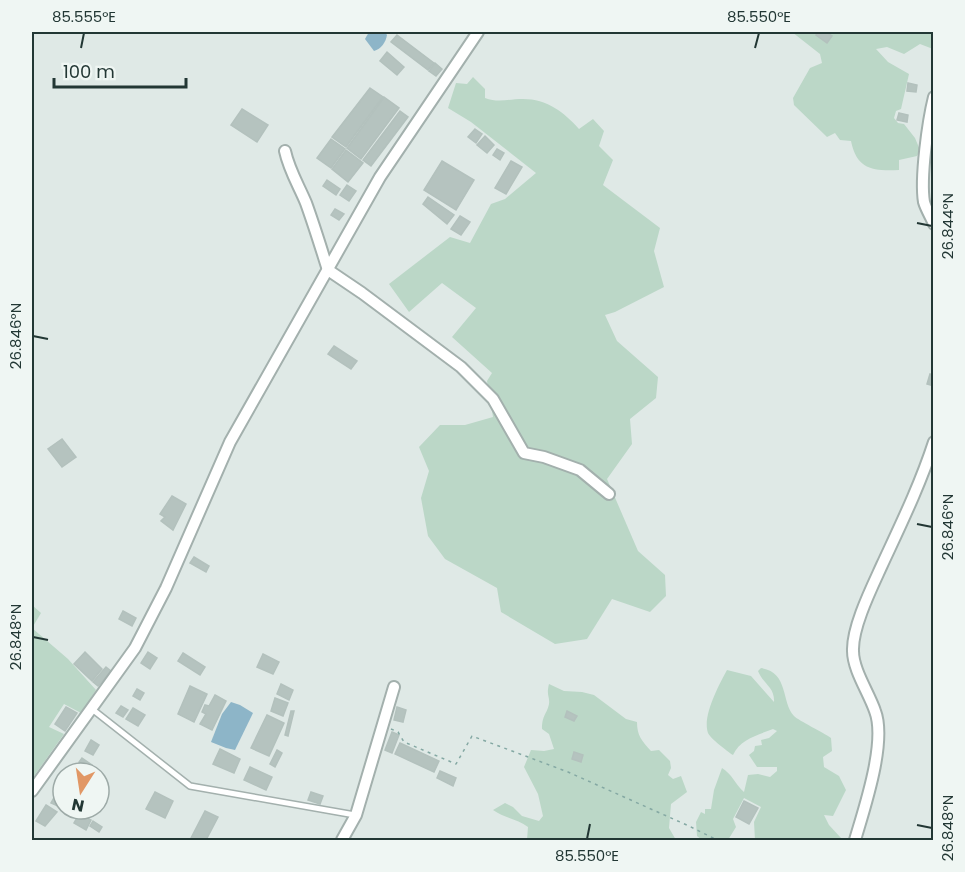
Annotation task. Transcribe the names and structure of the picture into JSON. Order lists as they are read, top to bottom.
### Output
{
  "scale_bar": "100 m",
  "north": "bottom",
  "coordinates": [
    "85.555°E",
    "85.550°E",
    "26.844°N",
    "26.846°N",
    "26.848°N"
  ]
}
